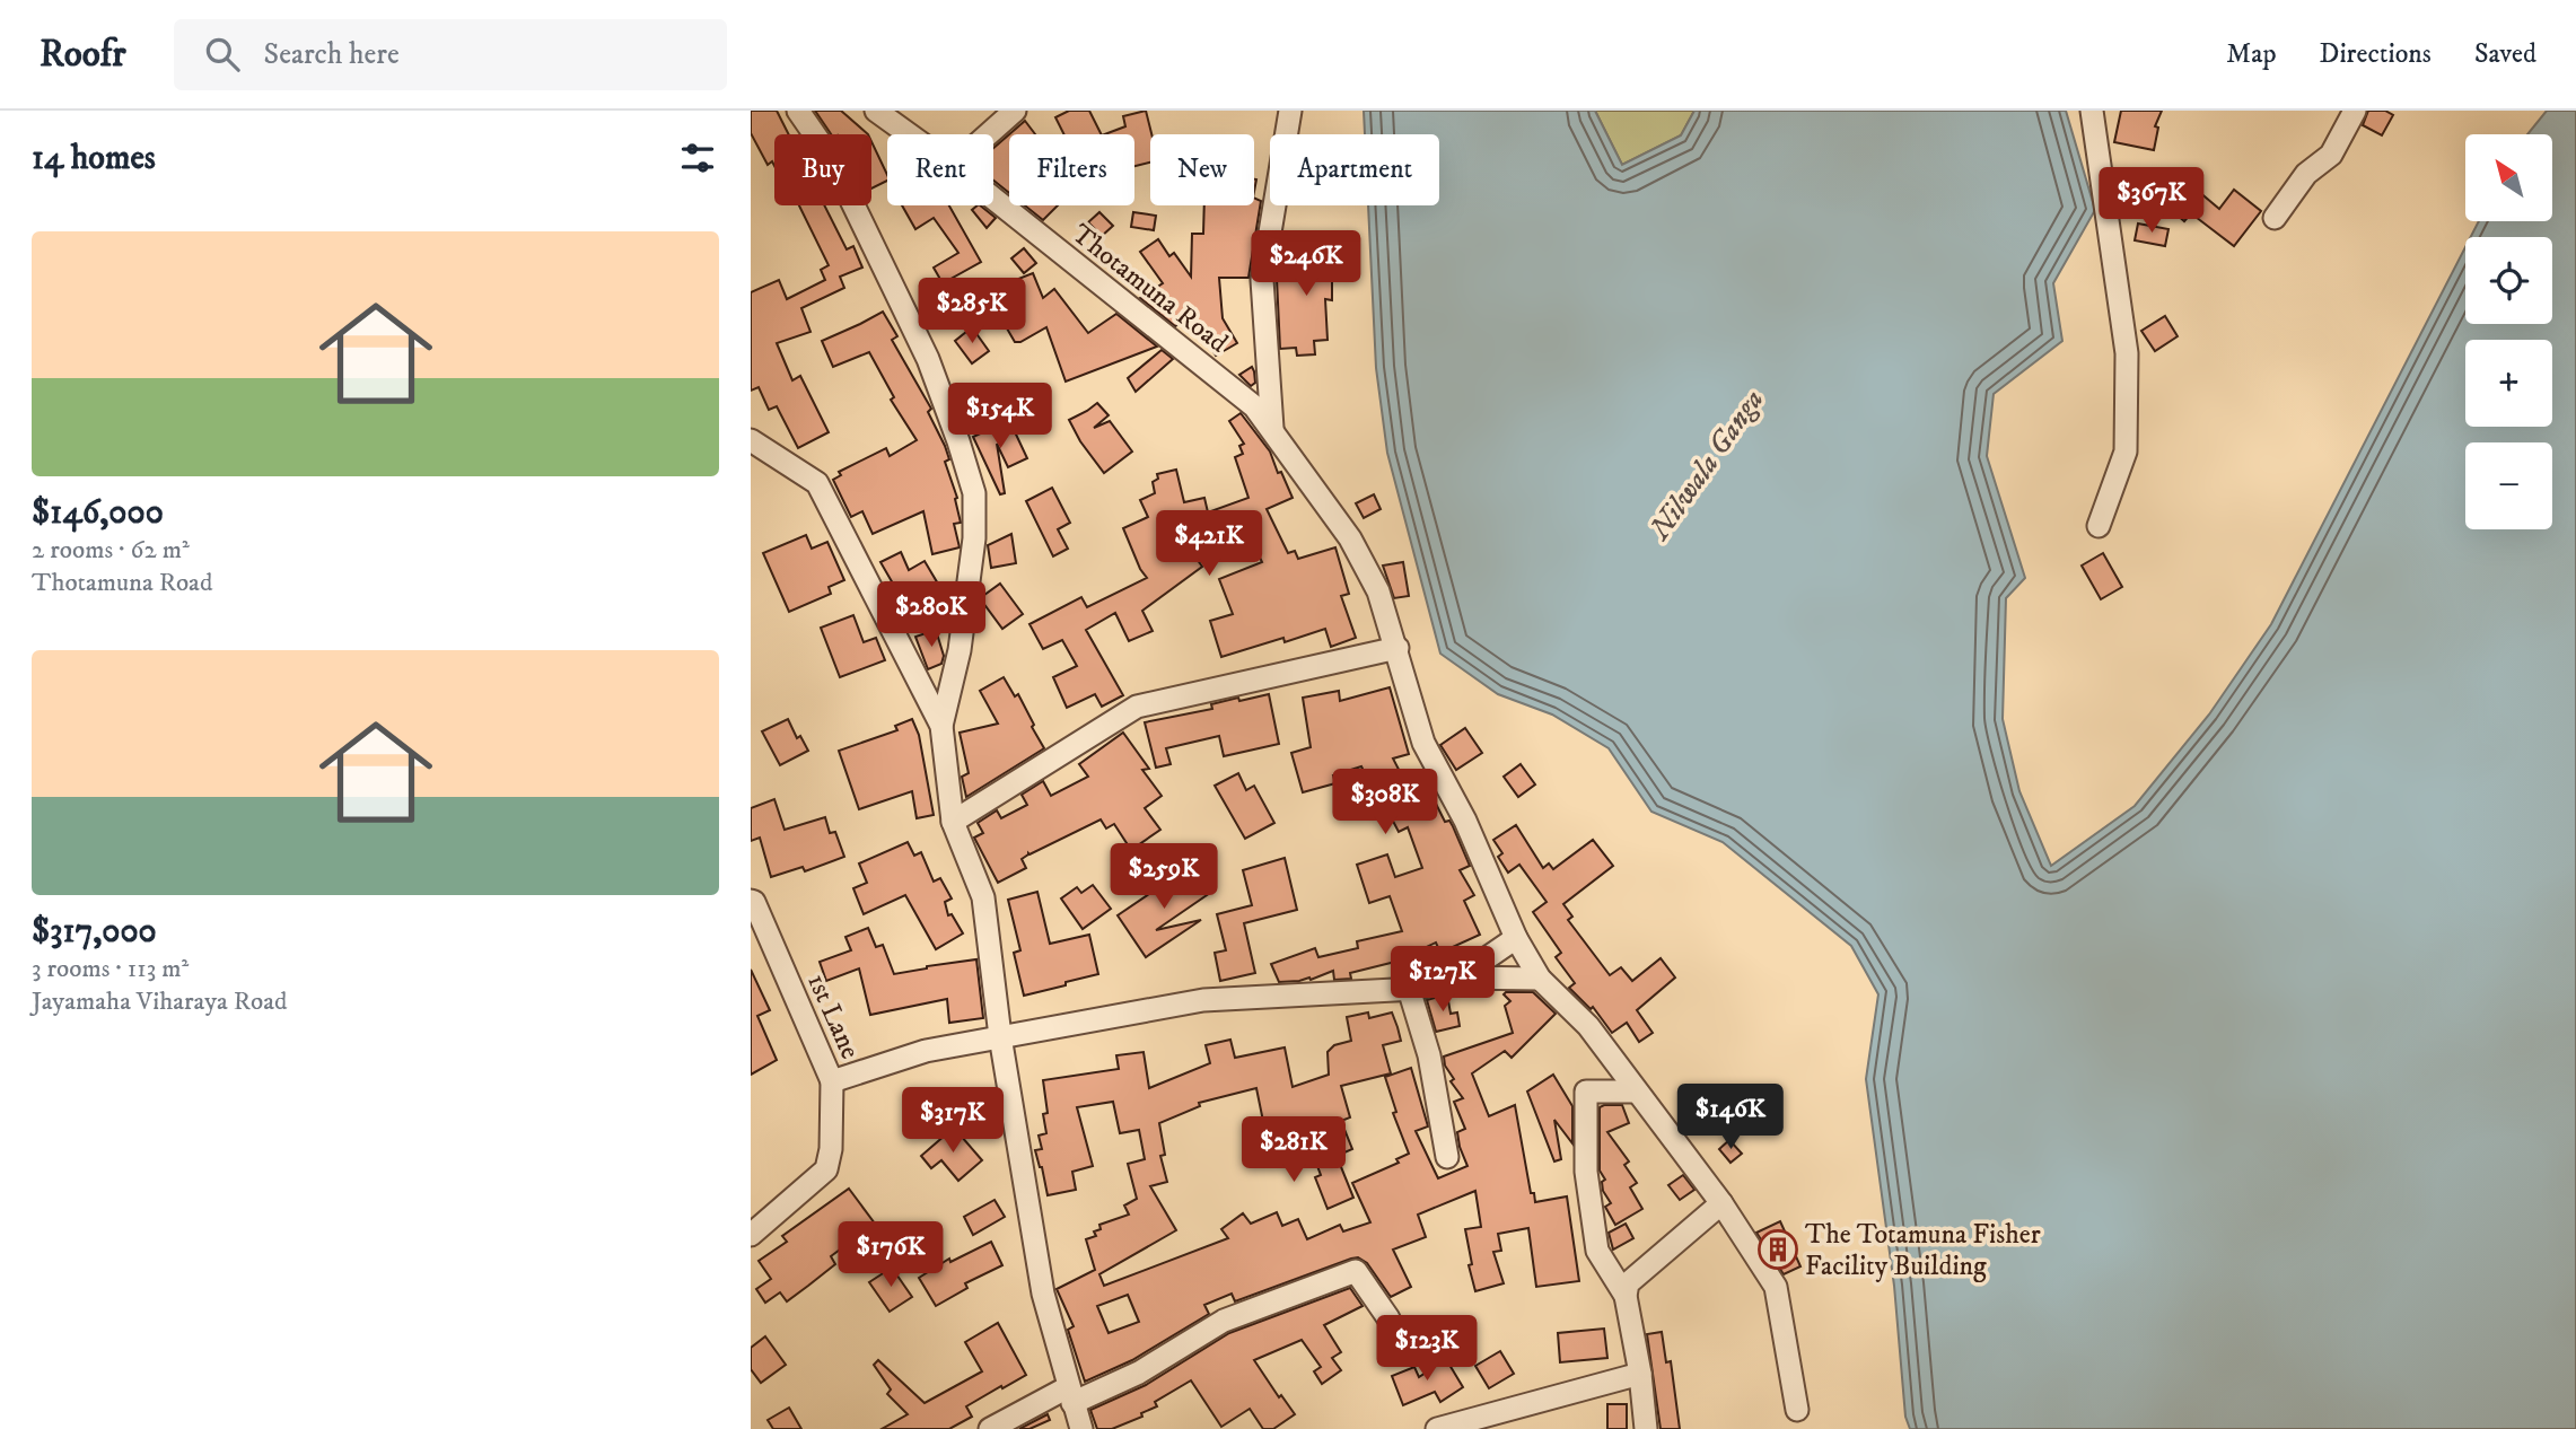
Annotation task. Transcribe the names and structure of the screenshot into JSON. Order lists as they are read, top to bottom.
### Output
{
  "streets": {
    "street": ["Thotamuna Road", "1st Lane"]
  },
  "water": ["Nilwala Ganga"],
  "places": {
    "building": ["The Totamuna Fisher Facility Building"]
  },
  "north": "top left",
  "page": {
    "header": "Roofr",
    "search": "Search here",
    "nav": ["Map", "Directions", "Saved"],
    "heading": "14 homes",
    "map_buttons": ["+", "−"],
    "chip": [
      "Buy",
      "Rent",
      "Filters",
      "New",
      "Apartment"
    ],
    "price": [
      "$367K",
      "$246K",
      "$285K",
      "$154K",
      "$421K",
      "$280K",
      "$308K",
      "$259K",
      "$127K",
      "$146K",
      "$317K",
      "$281K",
      "$176K",
      "$123K"
    ],
    "list": [
      {
        "name": "$146,000",
        "note": "2 rooms · 62 m² · Thotamuna Road"
      },
      {
        "name": "$317,000",
        "note": "3 rooms · 113 m² · Jayamaha Viharaya Road"
      }
    ]
  }
}
